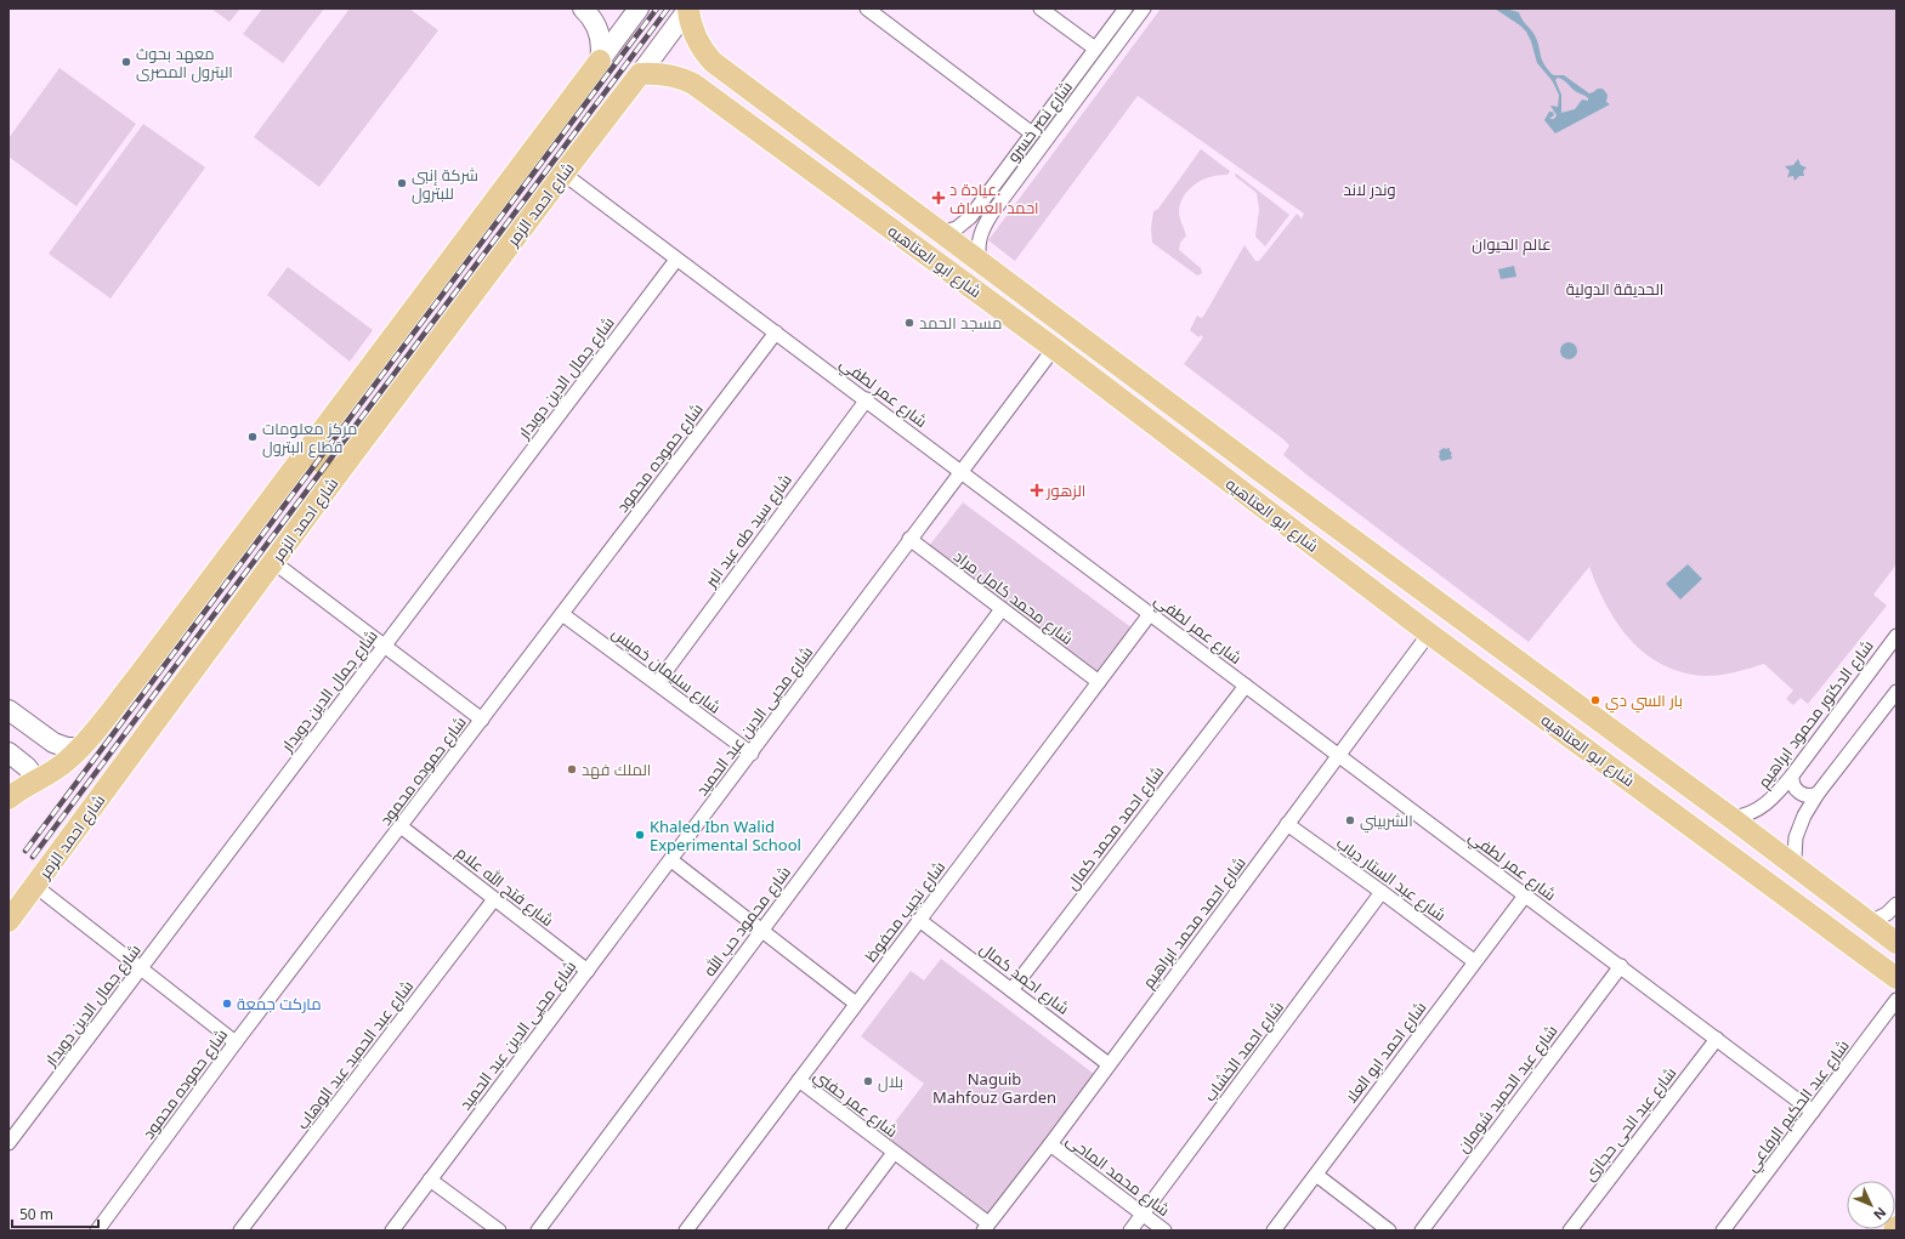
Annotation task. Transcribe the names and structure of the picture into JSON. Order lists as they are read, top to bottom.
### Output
{
  "streets": {
    "main road": ["شارع احمد الزمر", "شارع ابو العتاهيه"],
    "street": [
      "شارع نصر خسرو",
      "شارع جمال الدين دويدار",
      "شارع عمر لطفي",
      "شارع حموده محمود",
      "شارع سيد طه عبد البر",
      "شارع محمد كامل مراد",
      "شارع سليمان خميس",
      "شارع الدكتور محمود ابراهيم",
      "شارع محيى الدين عبد الحميد",
      "شارع احمد محمد كمال",
      "شارع عبد الستار دياب",
      "شارع فتح الله علام",
      "شارع نجيب محفوظ",
      "شارع محمود حب الله",
      "شارع احمد محمد ابراهيم",
      "شارع احمد كمال",
      "شارع احمد الخشاب",
      "شارع احمد ابو العلا",
      "شارع عبد الحميد عبد الوهاب",
      "شارع عبد الحميد شومان",
      "شارع عمر حفني",
      "شارع عبد الحكيم الرفاعي",
      "شارع عبد الحى حجازى",
      "شارع محمد الماحى"
    ]
  },
  "crossings": [
    ["شارع نصر خسرو", "شارع ابو العتاهيه"],
    ["شارع احمد الزمر", "شارع ابو العتاهيه"],
    ["شارع احمد الزمر", "شارع عمر لطفي"],
    ["شارع ابو العتاهيه", "شارع الدكتور محمود ابراهيم"],
    ["شارع ابو العتاهيه", "شارع محيى الدين عبد الحميد"],
    ["شارع ابو العتاهيه", "شارع احمد محمد ابراهيم"],
    ["شارع جمال الدين دويدار", "شارع عمر لطفي"],
    ["شارع عمر لطفي", "شارع حموده محمود"],
    ["شارع عمر لطفي", "شارع سيد طه عبد البر"],
    ["شارع عمر لطفي", "شارع محيى الدين عبد الحميد"],
    ["شارع عمر لطفي", "شارع احمد محمد كمال"],
    ["شارع عمر لطفي", "شارع نجيب محفوظ"],
    ["شارع عمر لطفي", "شارع احمد محمد ابراهيم"],
    ["شارع عمر لطفي", "شارع احمد ابو العلا"],
    ["شارع عمر لطفي", "شارع عبد الحميد شومان"],
    ["شارع عمر لطفي", "شارع عبد الحكيم الرفاعي"],
    ["شارع عمر لطفي", "شارع عبد الحى حجازى"],
    ["شارع حموده محمود", "شارع سليمان خميس"],
    ["شارع حموده محمود", "شارع فتح الله علام"],
    ["شارع سيد طه عبد البر", "شارع سليمان خميس"],
    ["شارع محمد كامل مراد", "شارع محيى الدين عبد الحميد"],
    ["شارع محمد كامل مراد", "شارع نجيب محفوظ"],
    ["شارع محمد كامل مراد", "شارع محمود حب الله"],
    ["شارع سليمان خميس", "شارع محيى الدين عبد الحميد"],
    ["شارع محيى الدين عبد الحميد", "شارع فتح الله علام"],
    ["شارع احمد محمد كمال", "شارع احمد كمال"],
    ["شارع عبد الستار دياب", "شارع احمد محمد ابراهيم"],
    ["شارع عبد الستار دياب", "شارع احمد الخشاب"],
    ["شارع عبد الستار دياب", "شارع احمد ابو العلا"],
    ["شارع فتح الله علام", "شارع عبد الحميد عبد الوهاب"],
    ["شارع نجيب محفوظ", "شارع احمد كمال"],
    ["شارع نجيب محفوظ", "شارع عمر حفني"],
    ["شارع احمد محمد ابراهيم", "شارع احمد كمال"],
    ["شارع احمد محمد ابراهيم", "شارع عمر حفني"],
    ["شارع احمد محمد ابراهيم", "شارع محمد الماحى"],
    ["شارع احمد الخشاب", "شارع محمد الماحى"]
  ],
  "parks": [
    "وندر لاند",
    "عالم الحيوان",
    "الحديقة الدولية",
    "Naguib Mahfouz Garden"
  ],
  "places": {
    "other": [
      "معهد بحوث البترول المصرى",
      "شركة إنبى للبترول",
      "مسجد الحمد",
      "مركز معلومات قطاع البترول",
      "بار السي دي",
      "الملك فهد",
      "الشربيني",
      "Khaled Ibn Walid Experimental School",
      "ماركت جمعة",
      "بلال"
    ],
    "health": ["عيادة د. احمد العساف", "الزهور"]
  },
  "scale_bar": "50 m",
  "north": "bottom right"
}
